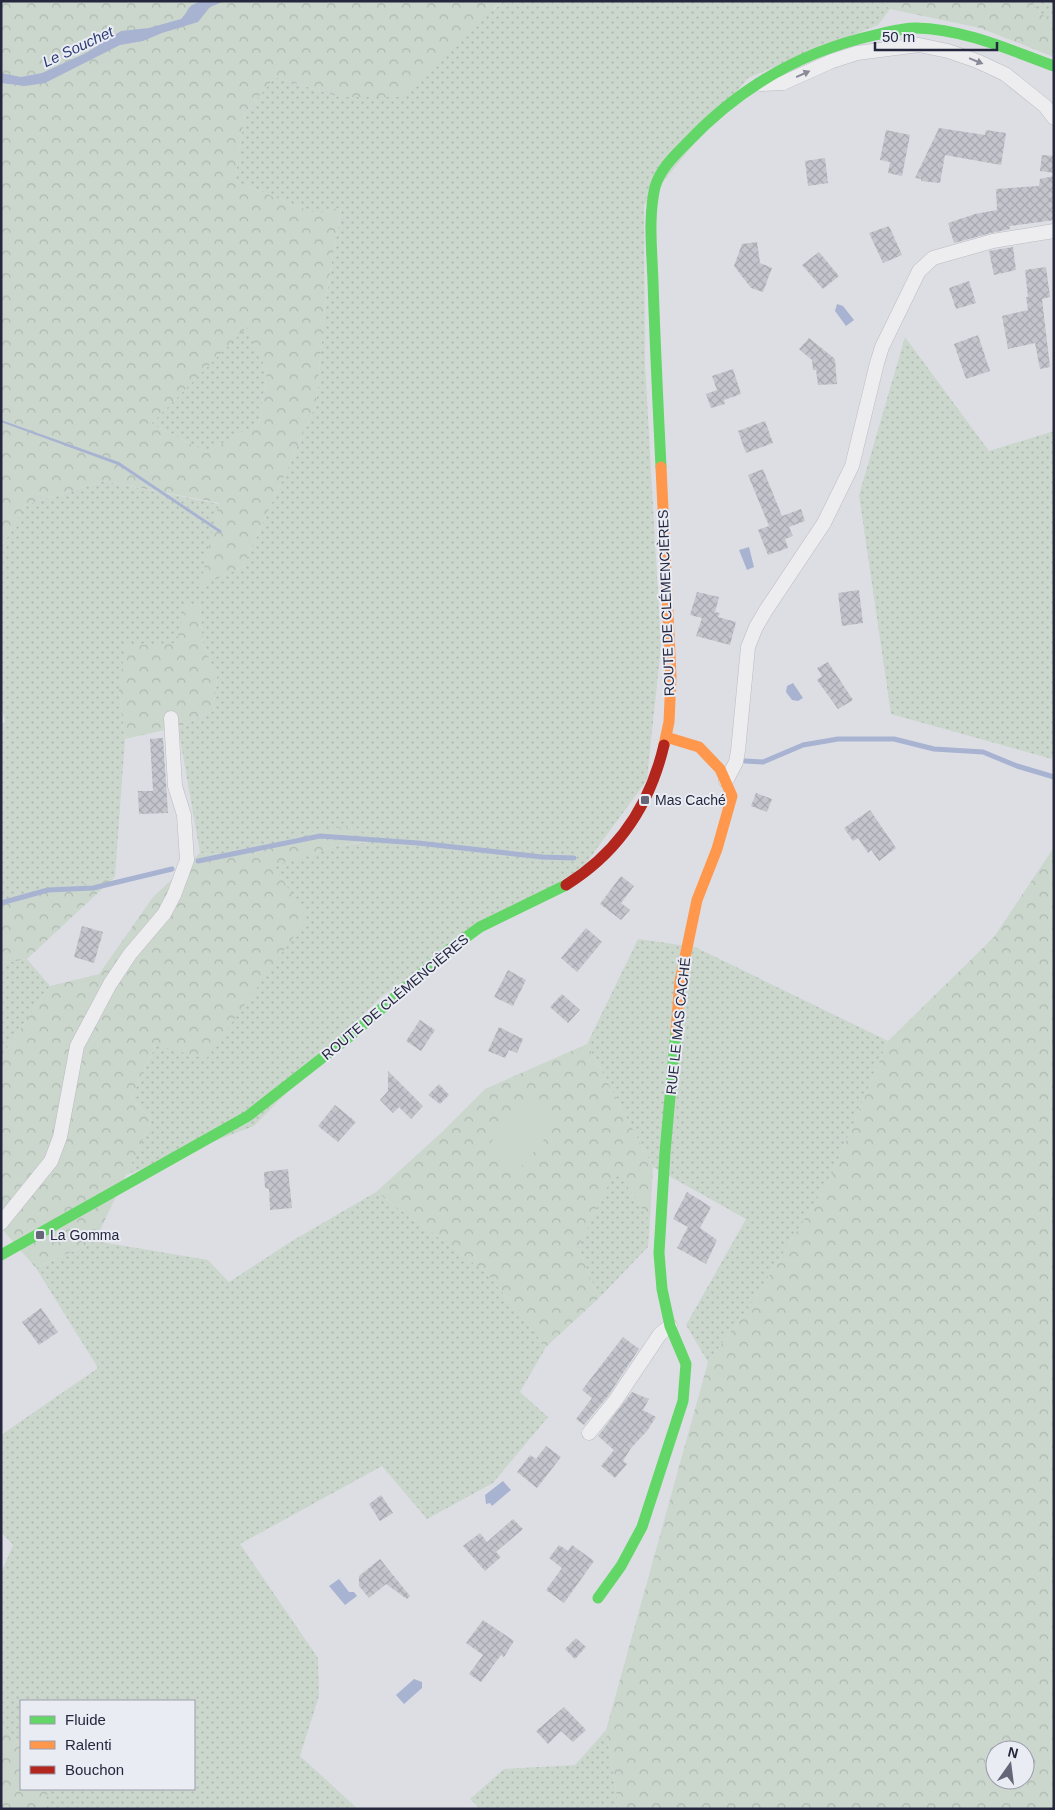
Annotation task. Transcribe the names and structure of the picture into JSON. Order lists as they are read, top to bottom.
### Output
{
  "streets": {
    "street": ["ROUTE DE CLÉMENCIÈRES", "RUE LE MAS CACHÉ"]
  },
  "crossings": [
    ["ROUTE DE CLÉMENCIÈRES", "RUE LE MAS CACHÉ"]
  ],
  "water": ["Le Souchet"],
  "places": {
    "transit": ["Mas Caché", "La Gomma"]
  },
  "legend": ["Fluide", "Ralenti", "Bouchon"],
  "scale_bar": "50 m",
  "north": "top"
}
